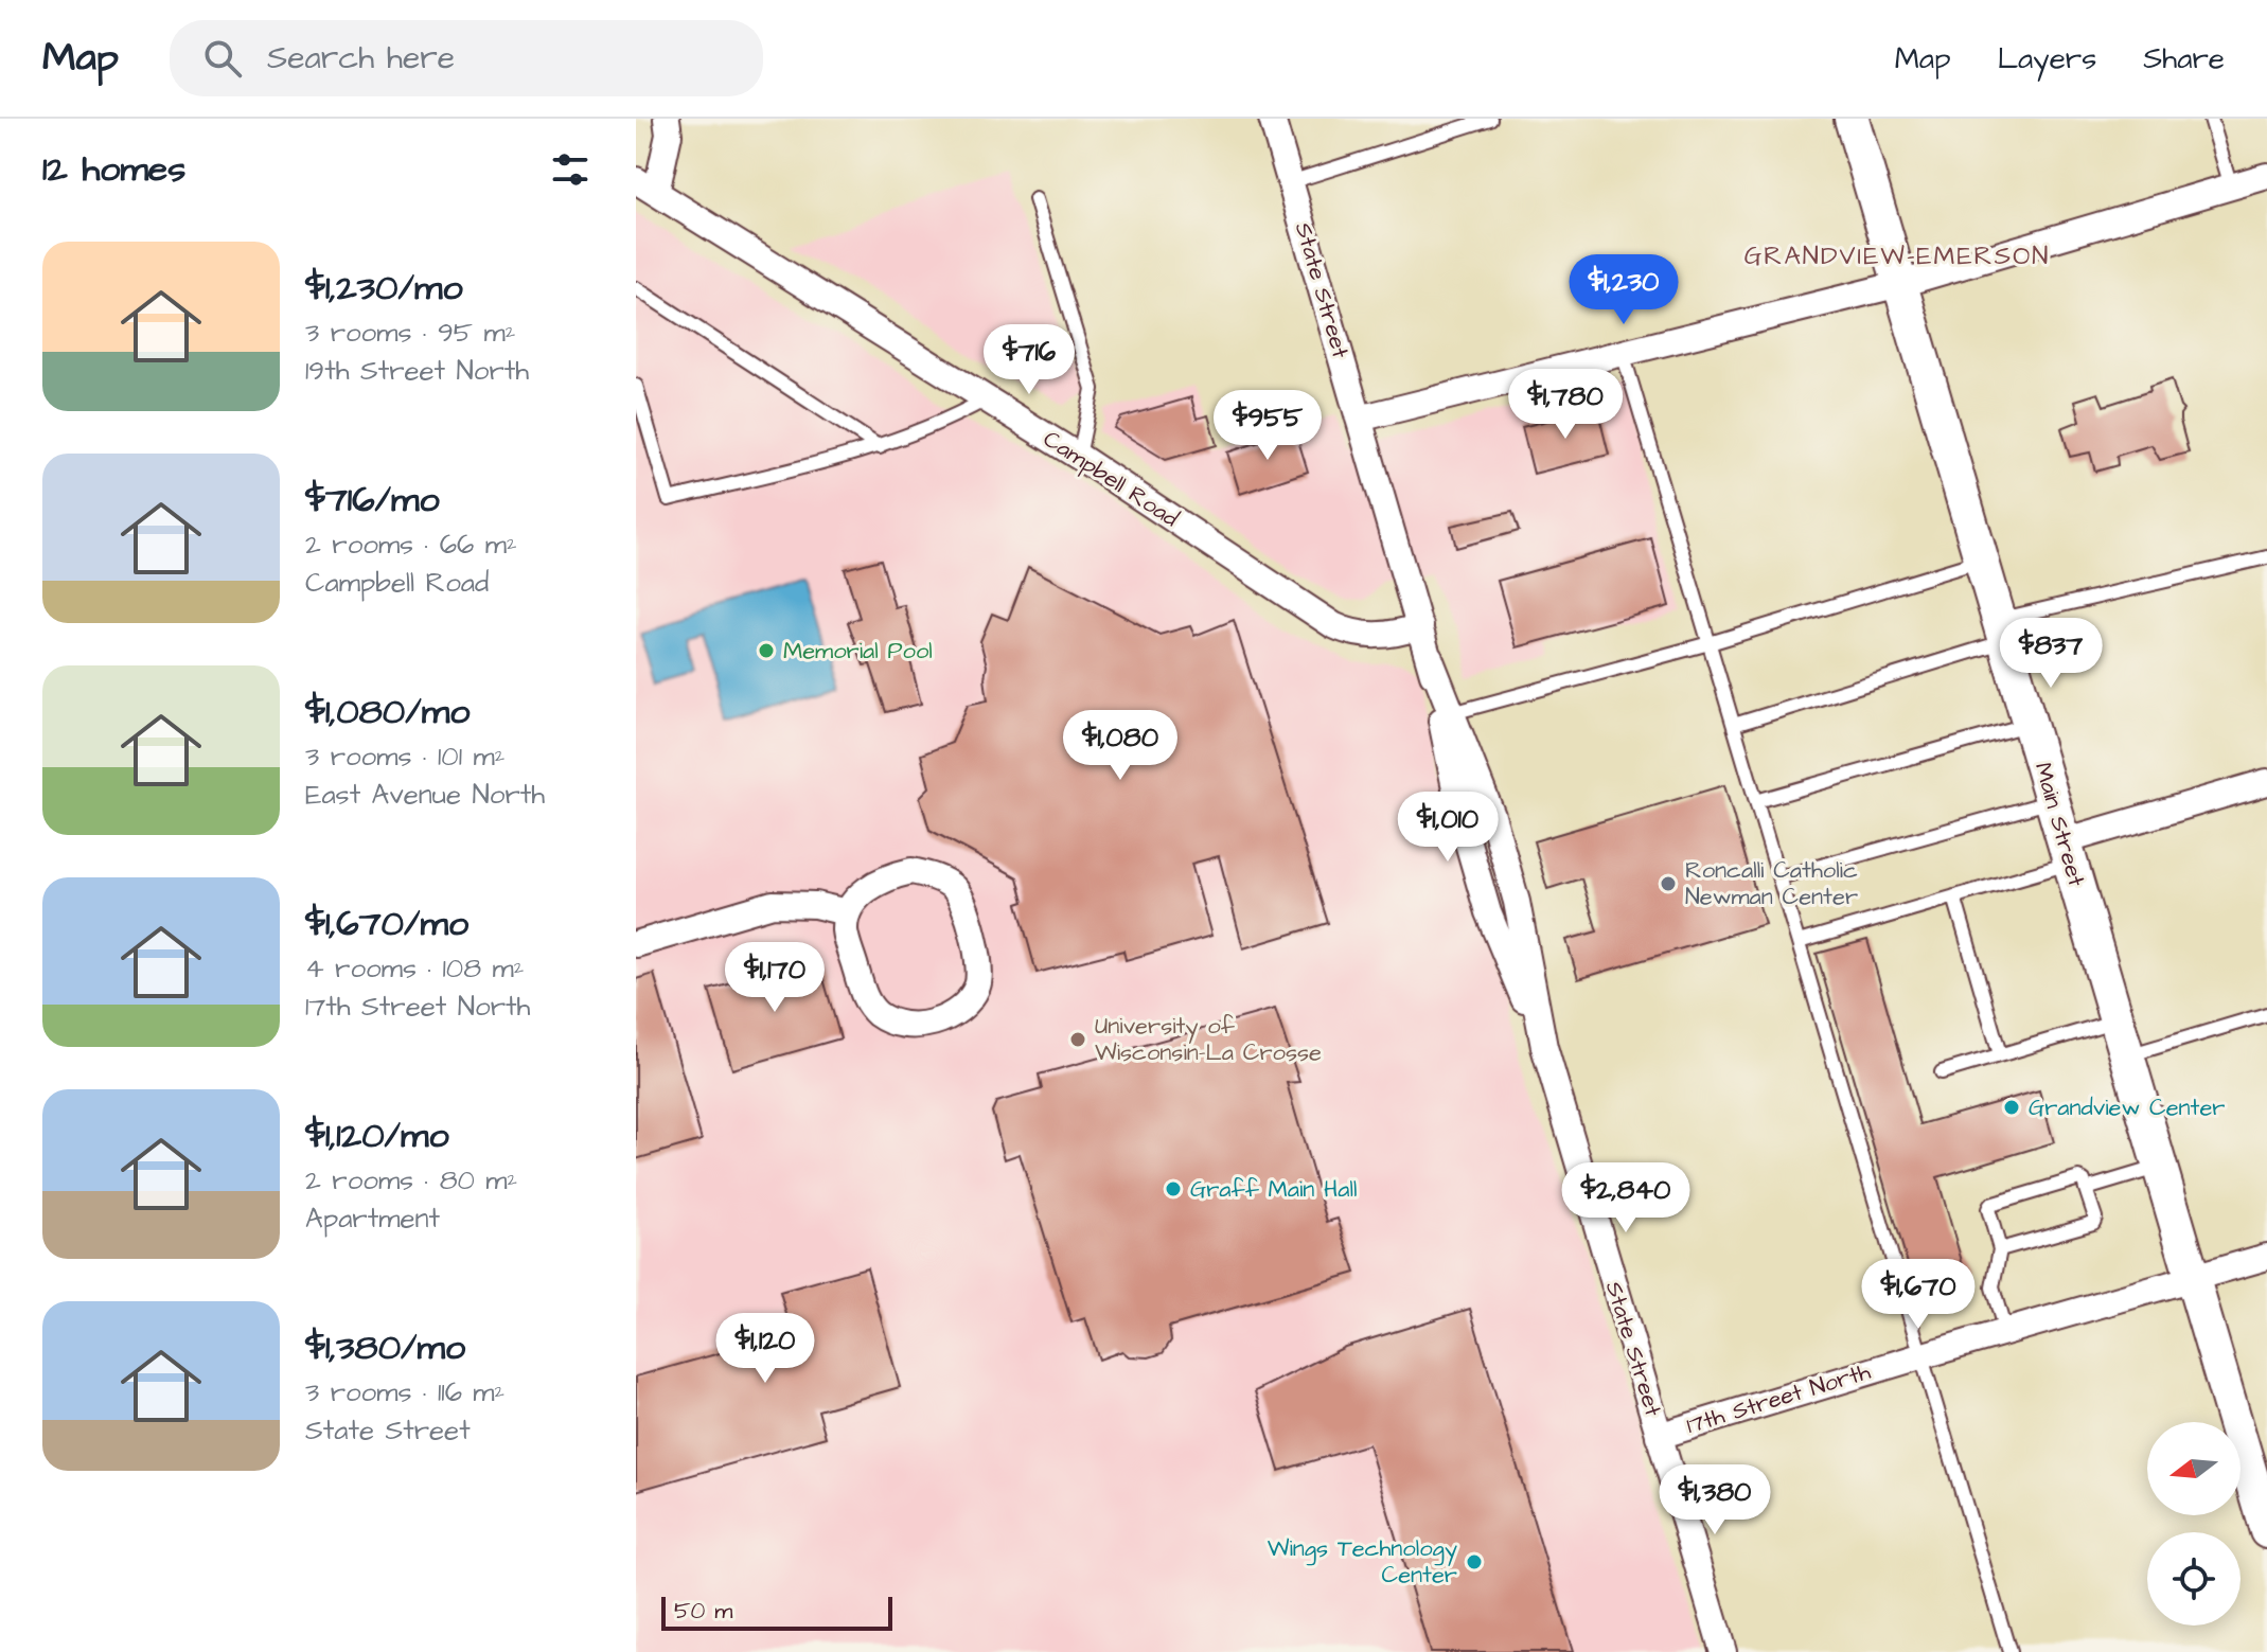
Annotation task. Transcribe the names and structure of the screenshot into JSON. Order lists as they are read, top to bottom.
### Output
{
  "streets": {
    "street": [
      "State Street",
      "Campbell Road",
      "Main Street",
      "17th Street North"
    ]
  },
  "crossings": [
    ["State Street", "Campbell Road"],
    ["State Street", "17th Street North"],
    ["Main Street", "17th Street North"]
  ],
  "districts": ["GRANDVIEW-EMERSON"],
  "places": [
    "Memorial Pool",
    "Roncalli Catholic Newman Center",
    "University of Wisconsin-La Crosse",
    "Grandview Center",
    "Graff Main Hall",
    "Wings Technology Center"
  ],
  "scale_bar": "50 m",
  "north": "left",
  "page": {
    "header": "Map",
    "search": "Search here",
    "nav": ["Map", "Layers", "Share"],
    "heading": "12 homes",
    "list": [
      {
        "name": "$1,230/mo",
        "note": "3 rooms · 95 m² · 19th Street North"
      },
      {
        "name": "$716/mo",
        "note": "2 rooms · 66 m² · Campbell Road"
      },
      {
        "name": "$1,080/mo",
        "note": "3 rooms · 101 m² · East Avenue North"
      },
      {
        "name": "$1,670/mo",
        "note": "4 rooms · 108 m² · 17th Street North"
      },
      {
        "name": "$1,120/mo",
        "note": "2 rooms · 80 m² · Apartment"
      },
      {
        "name": "$1,380/mo",
        "note": "3 rooms · 116 m² · State Street"
      }
    ],
    "price": [
      "$1,230",
      "$716",
      "$1,780",
      "$955",
      "$837",
      "$1,080",
      "$1,010",
      "$1,170",
      "$2,840",
      "$1,670",
      "$1,120",
      "$1,380"
    ],
    "scale": "50 m"
  }
}
